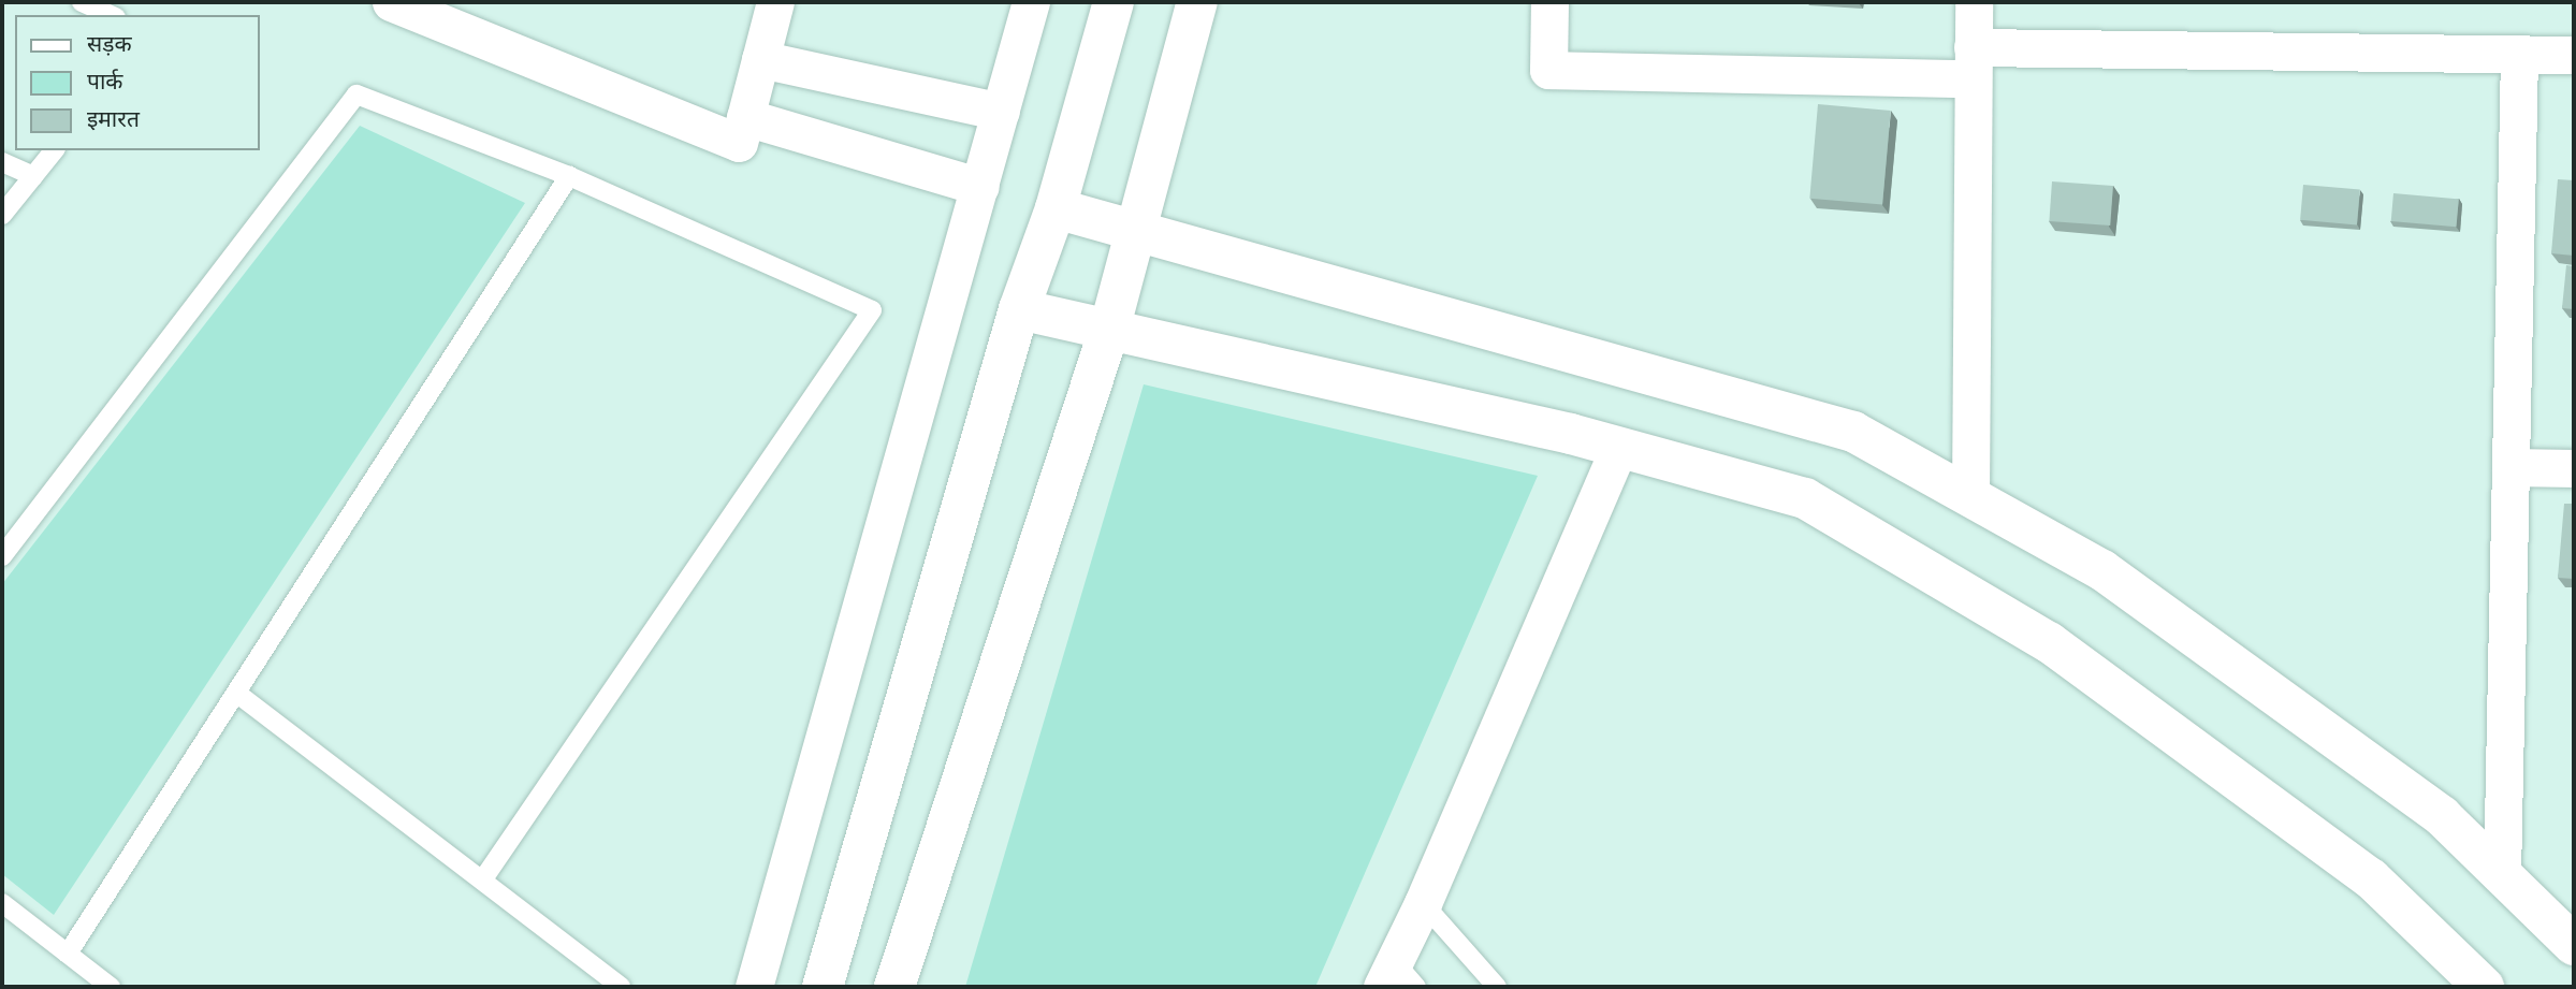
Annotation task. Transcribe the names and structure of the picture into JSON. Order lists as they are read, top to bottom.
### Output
{
  "legend": ["सड़क", "पार्क", "इमारत"]
}
